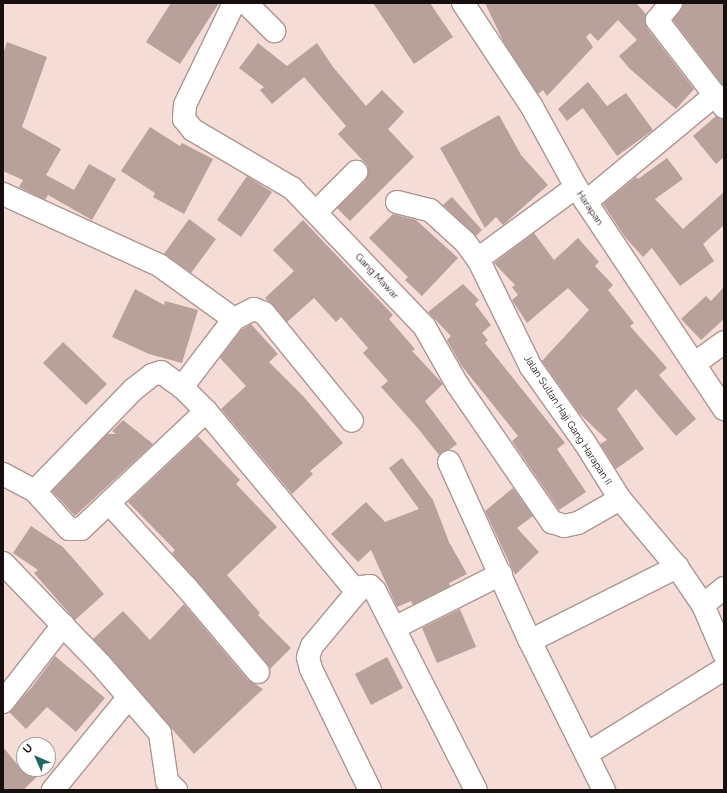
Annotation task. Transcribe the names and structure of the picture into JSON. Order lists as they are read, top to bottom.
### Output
{
  "streets": {
    "street": ["Harapan", "Gang Mawar", "Jalan Sultan Haji Gang Harapan II"]
  },
  "crossings": [
    ["Gang Mawar", "Jalan Sultan Haji Gang Harapan II"]
  ],
  "north": "top left"
}
